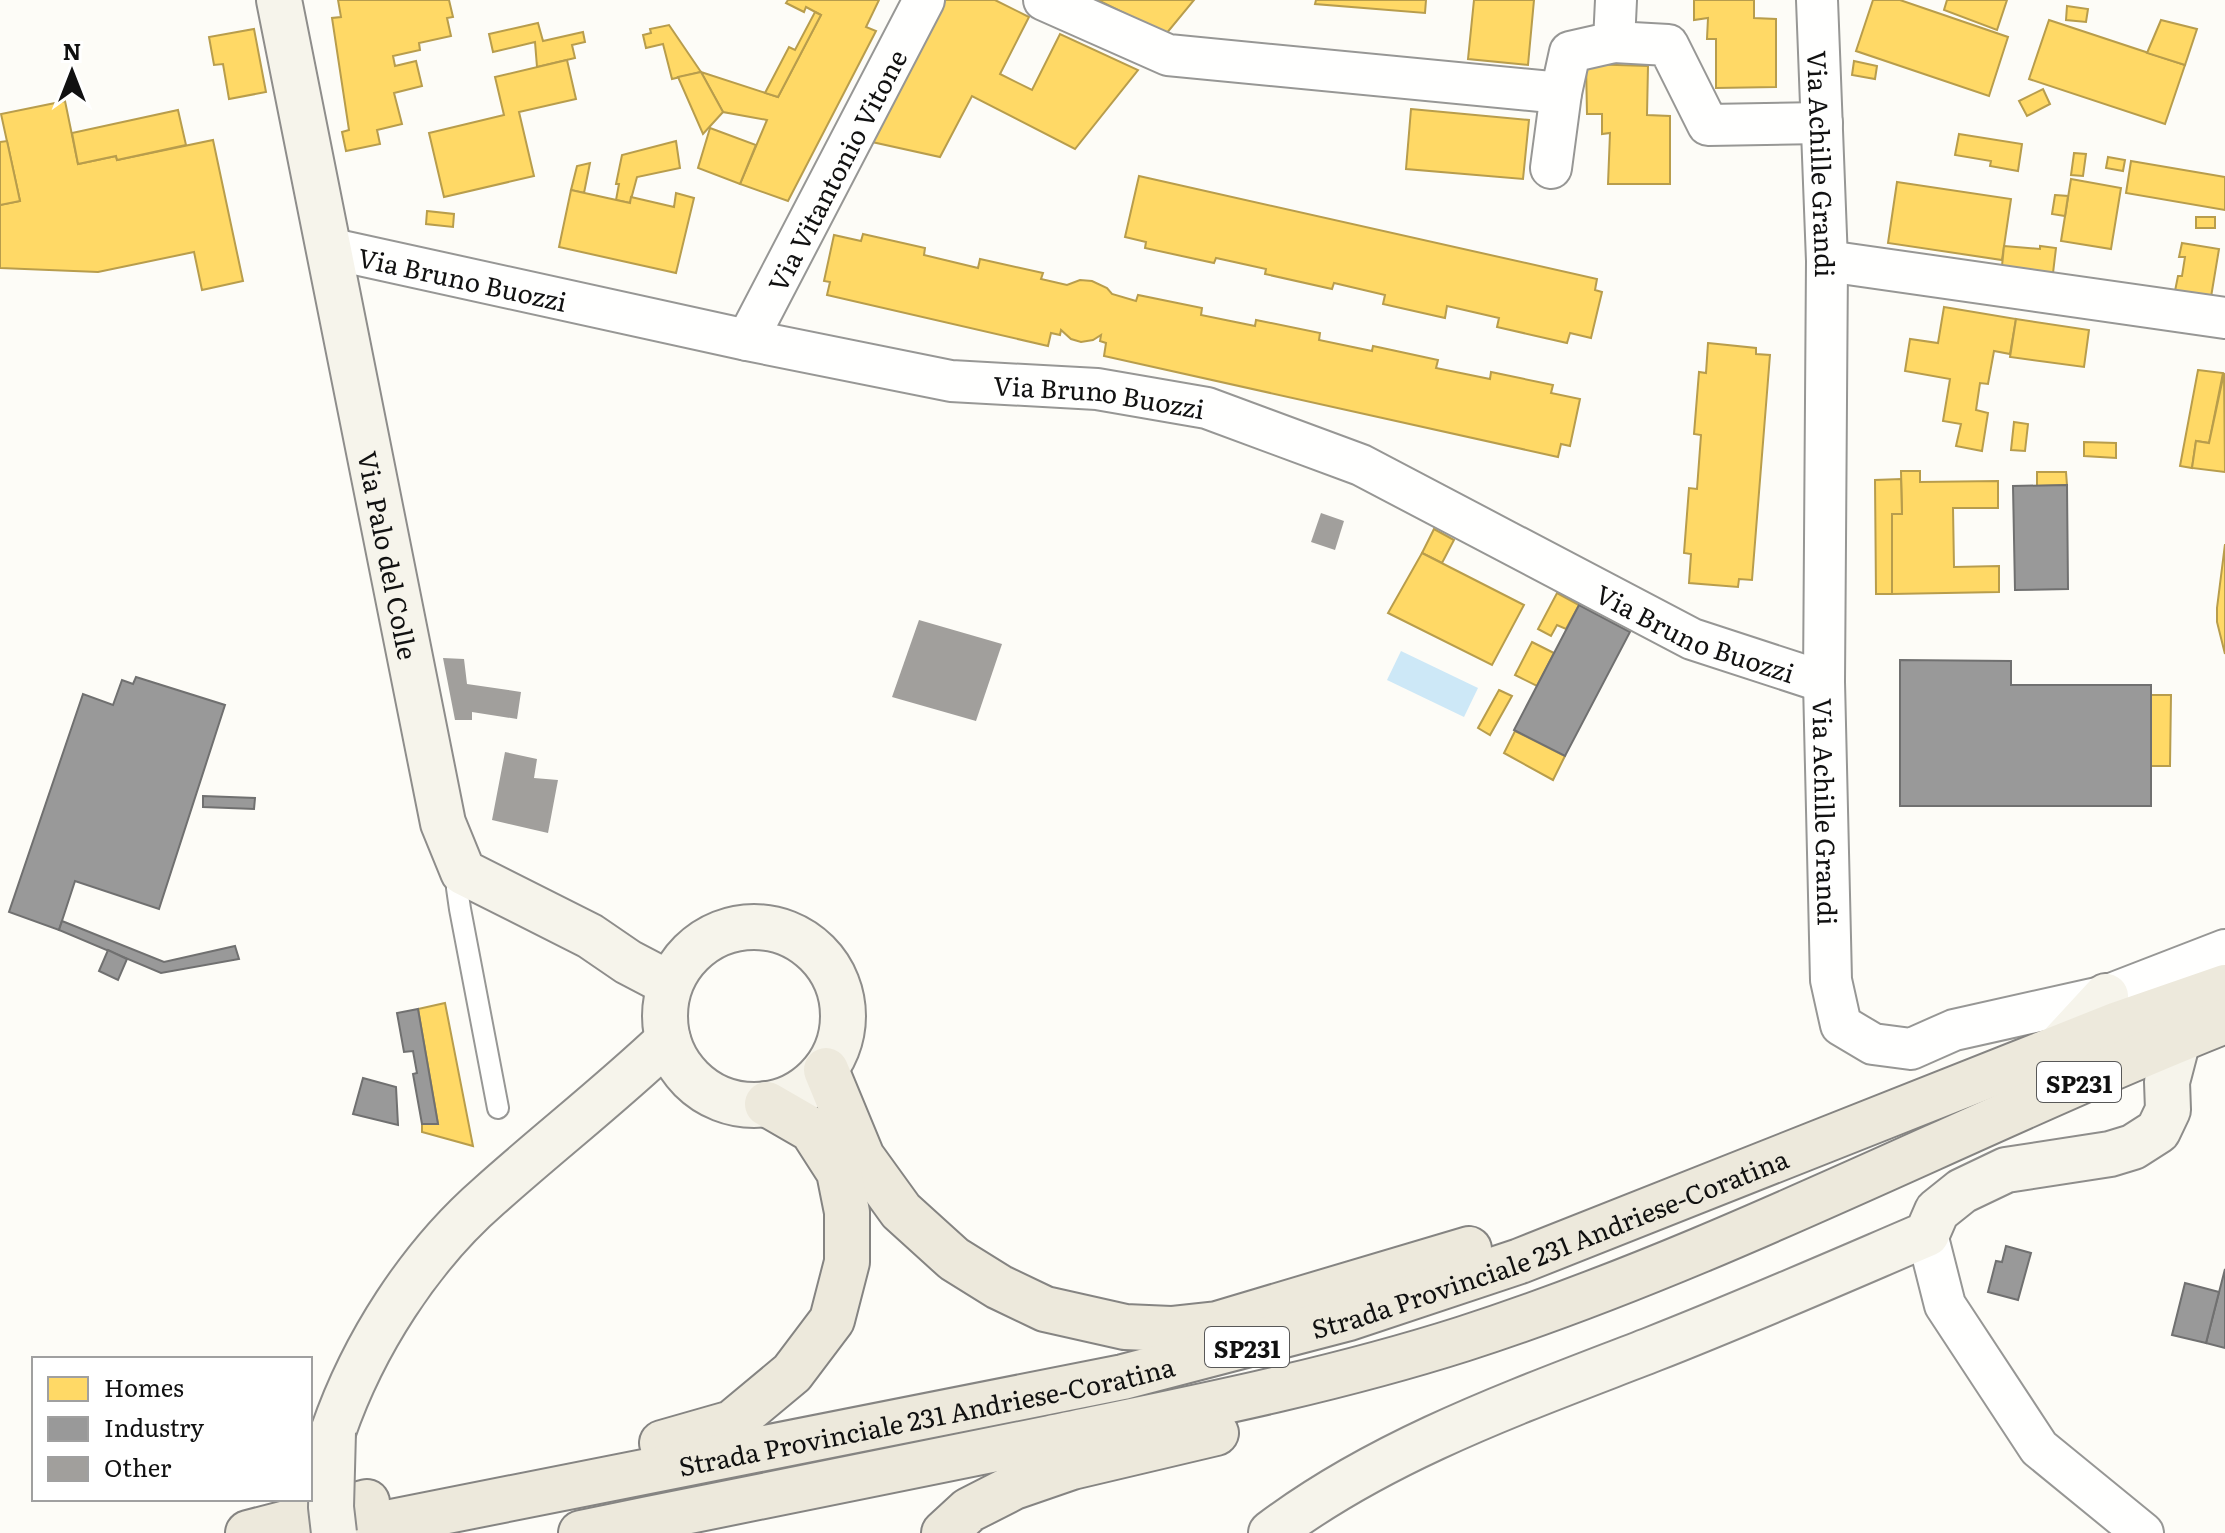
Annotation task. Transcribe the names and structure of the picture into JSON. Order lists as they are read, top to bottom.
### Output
{
  "streets": {
    "main road": ["SP231", "Strada Provinciale 231 Andriese-Coratina"],
    "street": [
      "Via Achille Grandi",
      "Via Vitantonio Vitone",
      "Via Bruno Buozzi",
      "Via Palo del Colle"
    ]
  },
  "crossings": [
    ["Via Achille Grandi", "Via Bruno Buozzi"],
    ["Via Vitantonio Vitone", "Via Bruno Buozzi"],
    ["Via Bruno Buozzi", "Via Palo del Colle"]
  ],
  "legend": ["Homes", "Industry", "Other"],
  "north": "top"
}
